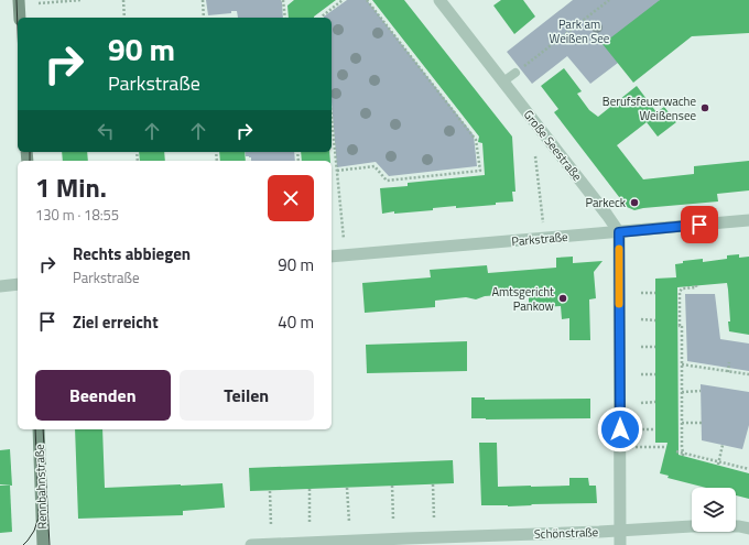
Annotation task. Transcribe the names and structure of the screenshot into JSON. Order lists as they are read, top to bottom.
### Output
{
  "streets": {
    "main road": ["Rennbahnstraße"],
    "street": ["Große Seestraße", "Parkstraße", "Schönstraße"]
  },
  "crossings": [
    ["Große Seestraße", "Parkstraße"]
  ],
  "parks": ["Park am Weißen See"],
  "places": ["Berufsfeuerwache Weißensee", "Parkeck", "Amtsgericht Pankow"],
  "page": {
    "turn": ["90 m", "Parkstraße"],
    "heading": ["1 Min.", "130 m · 18:55"],
    "list": [
      {
        "name": "Rechts abbiegen",
        "note": "Parkstraße",
        "value": "90 m"
      },
      {
        "name": "Ziel erreicht",
        "value": "40 m"
      }
    ],
    "buttons": ["Beenden", "Teilen"]
  }
}
